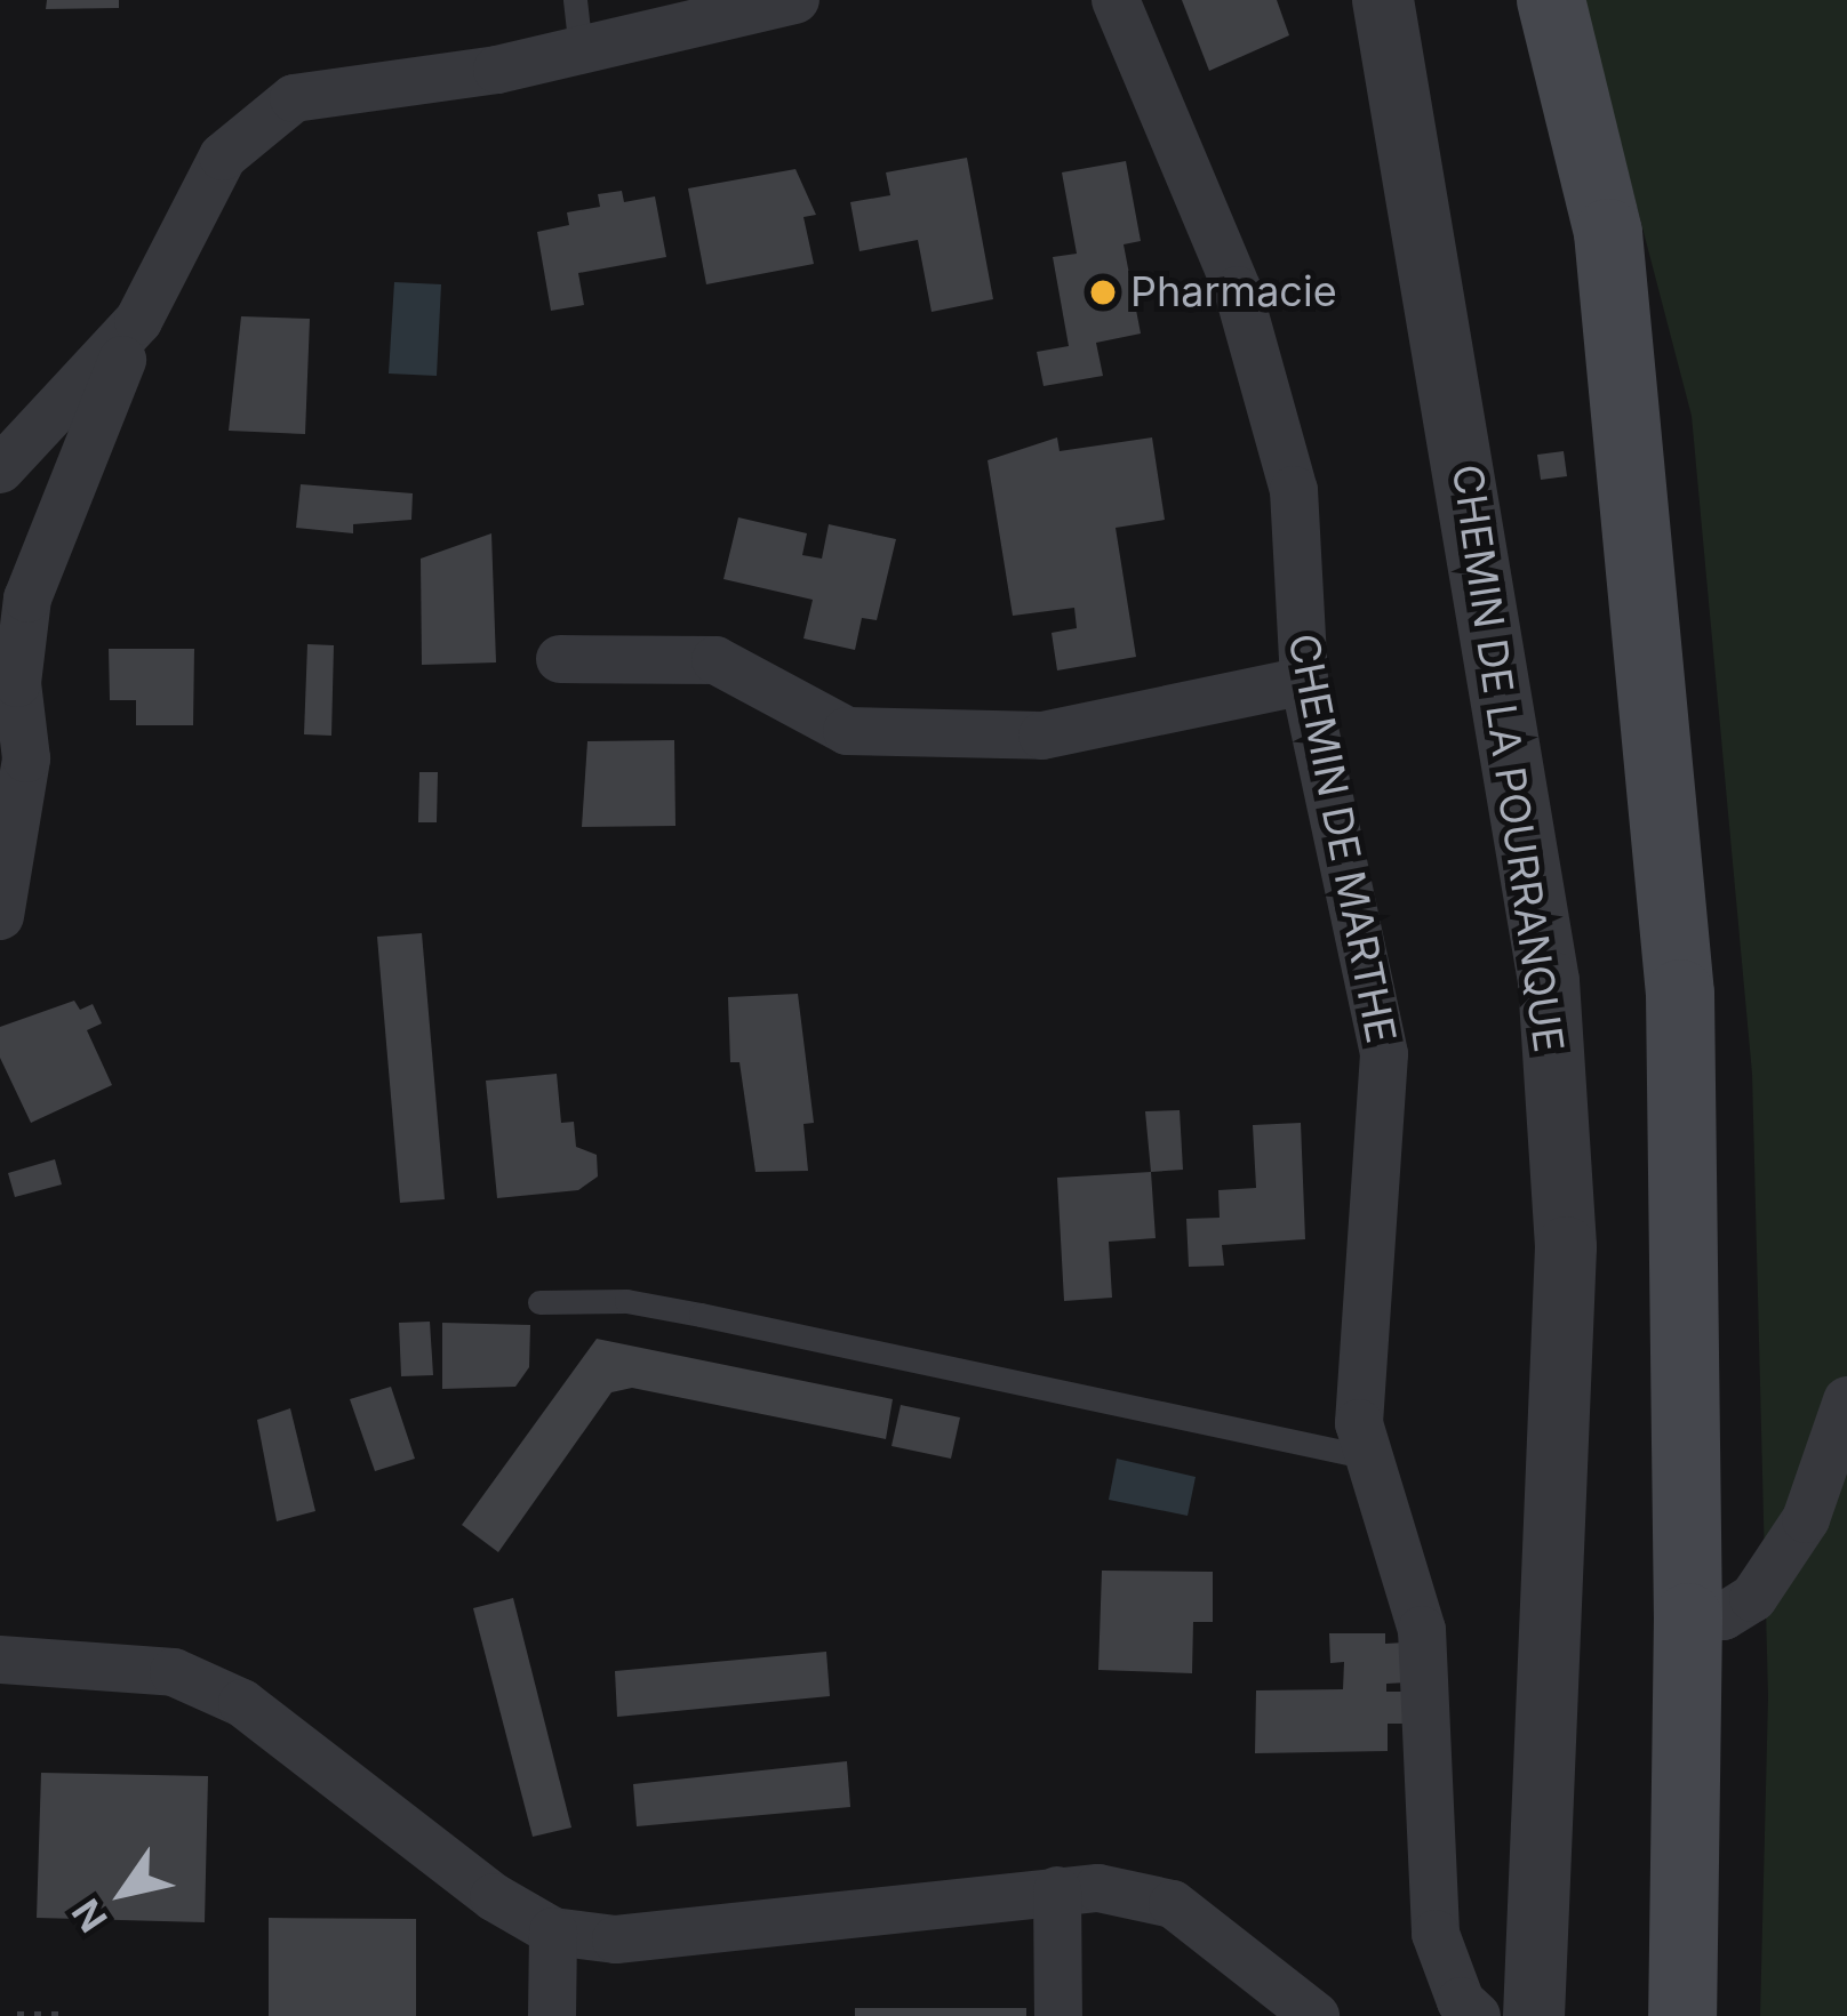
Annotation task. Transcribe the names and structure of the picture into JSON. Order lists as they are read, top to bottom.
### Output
{
  "streets": {
    "street": ["CHEMIN DE LA POURRANQUE", "CHEMIN DE MARTHE"]
  },
  "places": ["Pharmacie"],
  "north": "bottom left"
}
